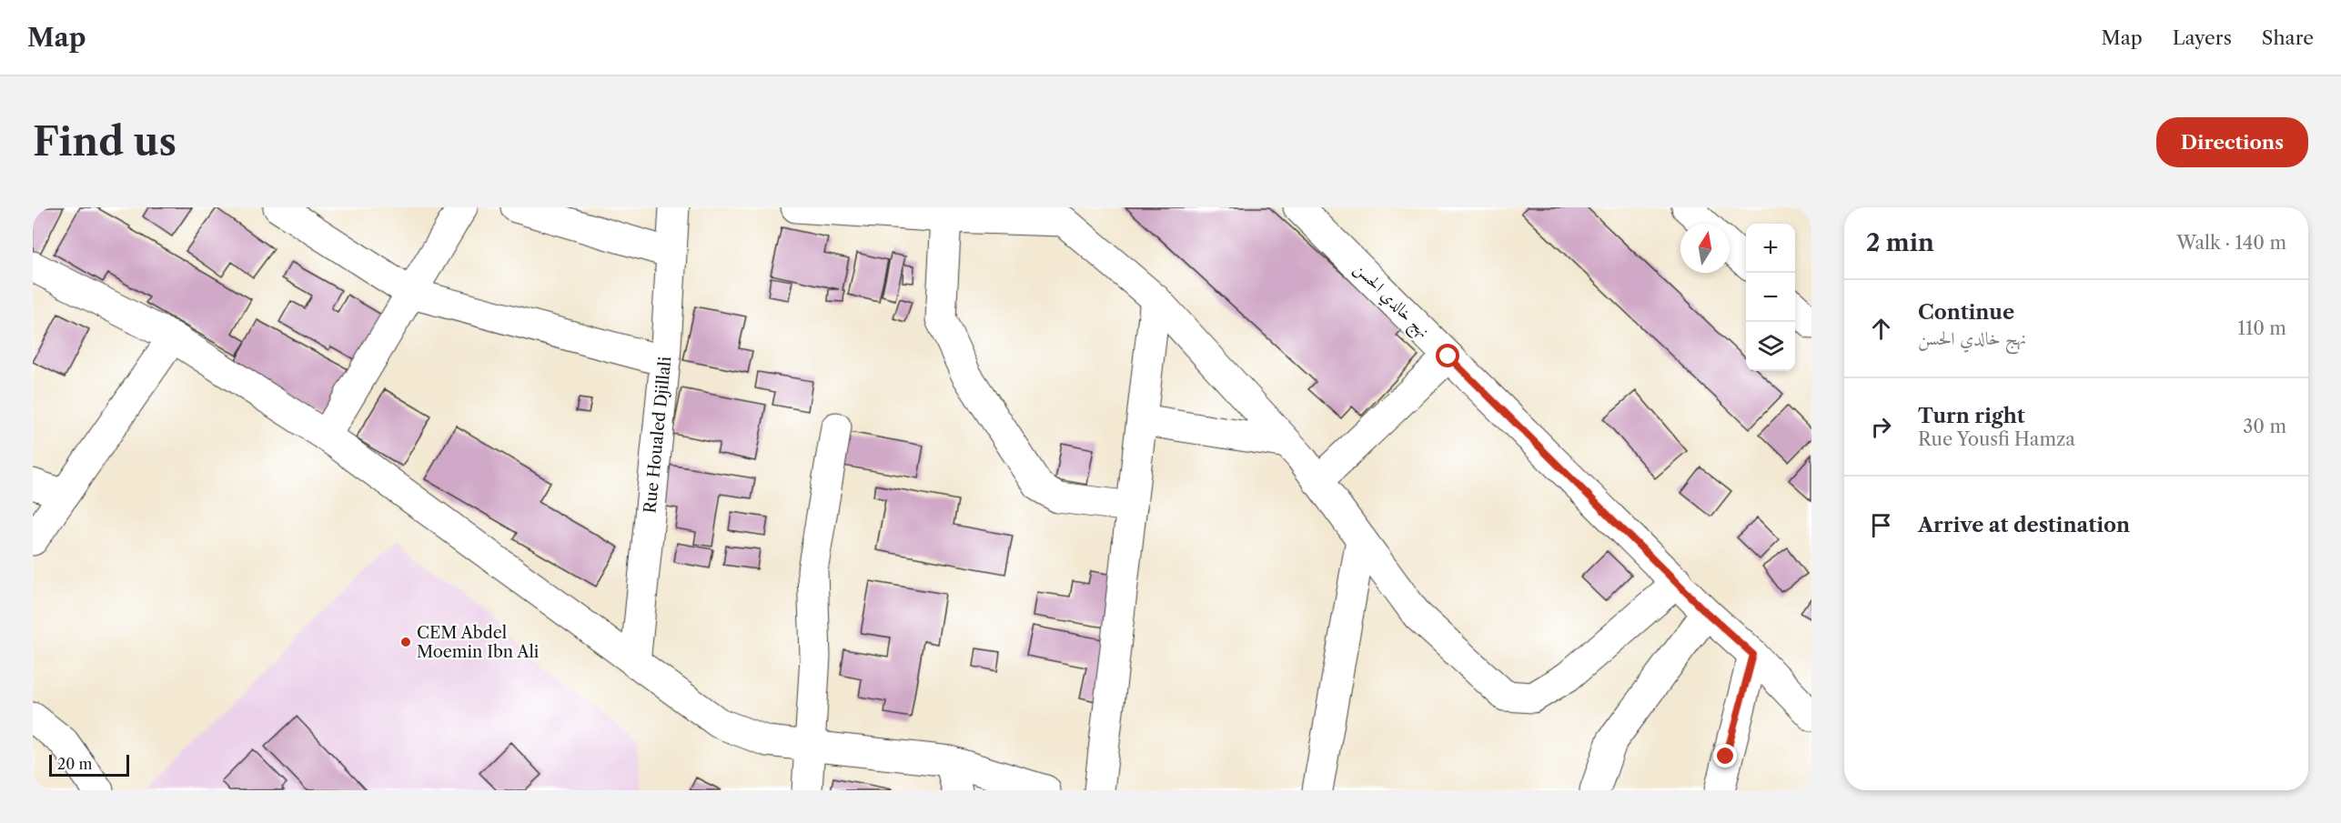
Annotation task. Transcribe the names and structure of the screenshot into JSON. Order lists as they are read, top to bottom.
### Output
{
  "streets": {
    "street": ["نهج خالدي الحسن", "Rue Houaled Djillali"]
  },
  "places": ["CEM Abdel Moemin Ibn Ali"],
  "scale_bar": "20 m",
  "north": "top",
  "page": {
    "header": "Map",
    "nav": ["Map", "Layers", "Share"],
    "buttons": "Directions",
    "title": "Find us",
    "heading": ["2 min", "Walk · 140 m"],
    "map_buttons": ["+", "−"],
    "list": [
      ["Continue", "نهج خالدي الحسن", "110 m"],
      ["Turn right", "Rue Yousfi Hamza", "30 m"],
      "Arrive at destination"
    ],
    "scale": "20 m"
  }
}
